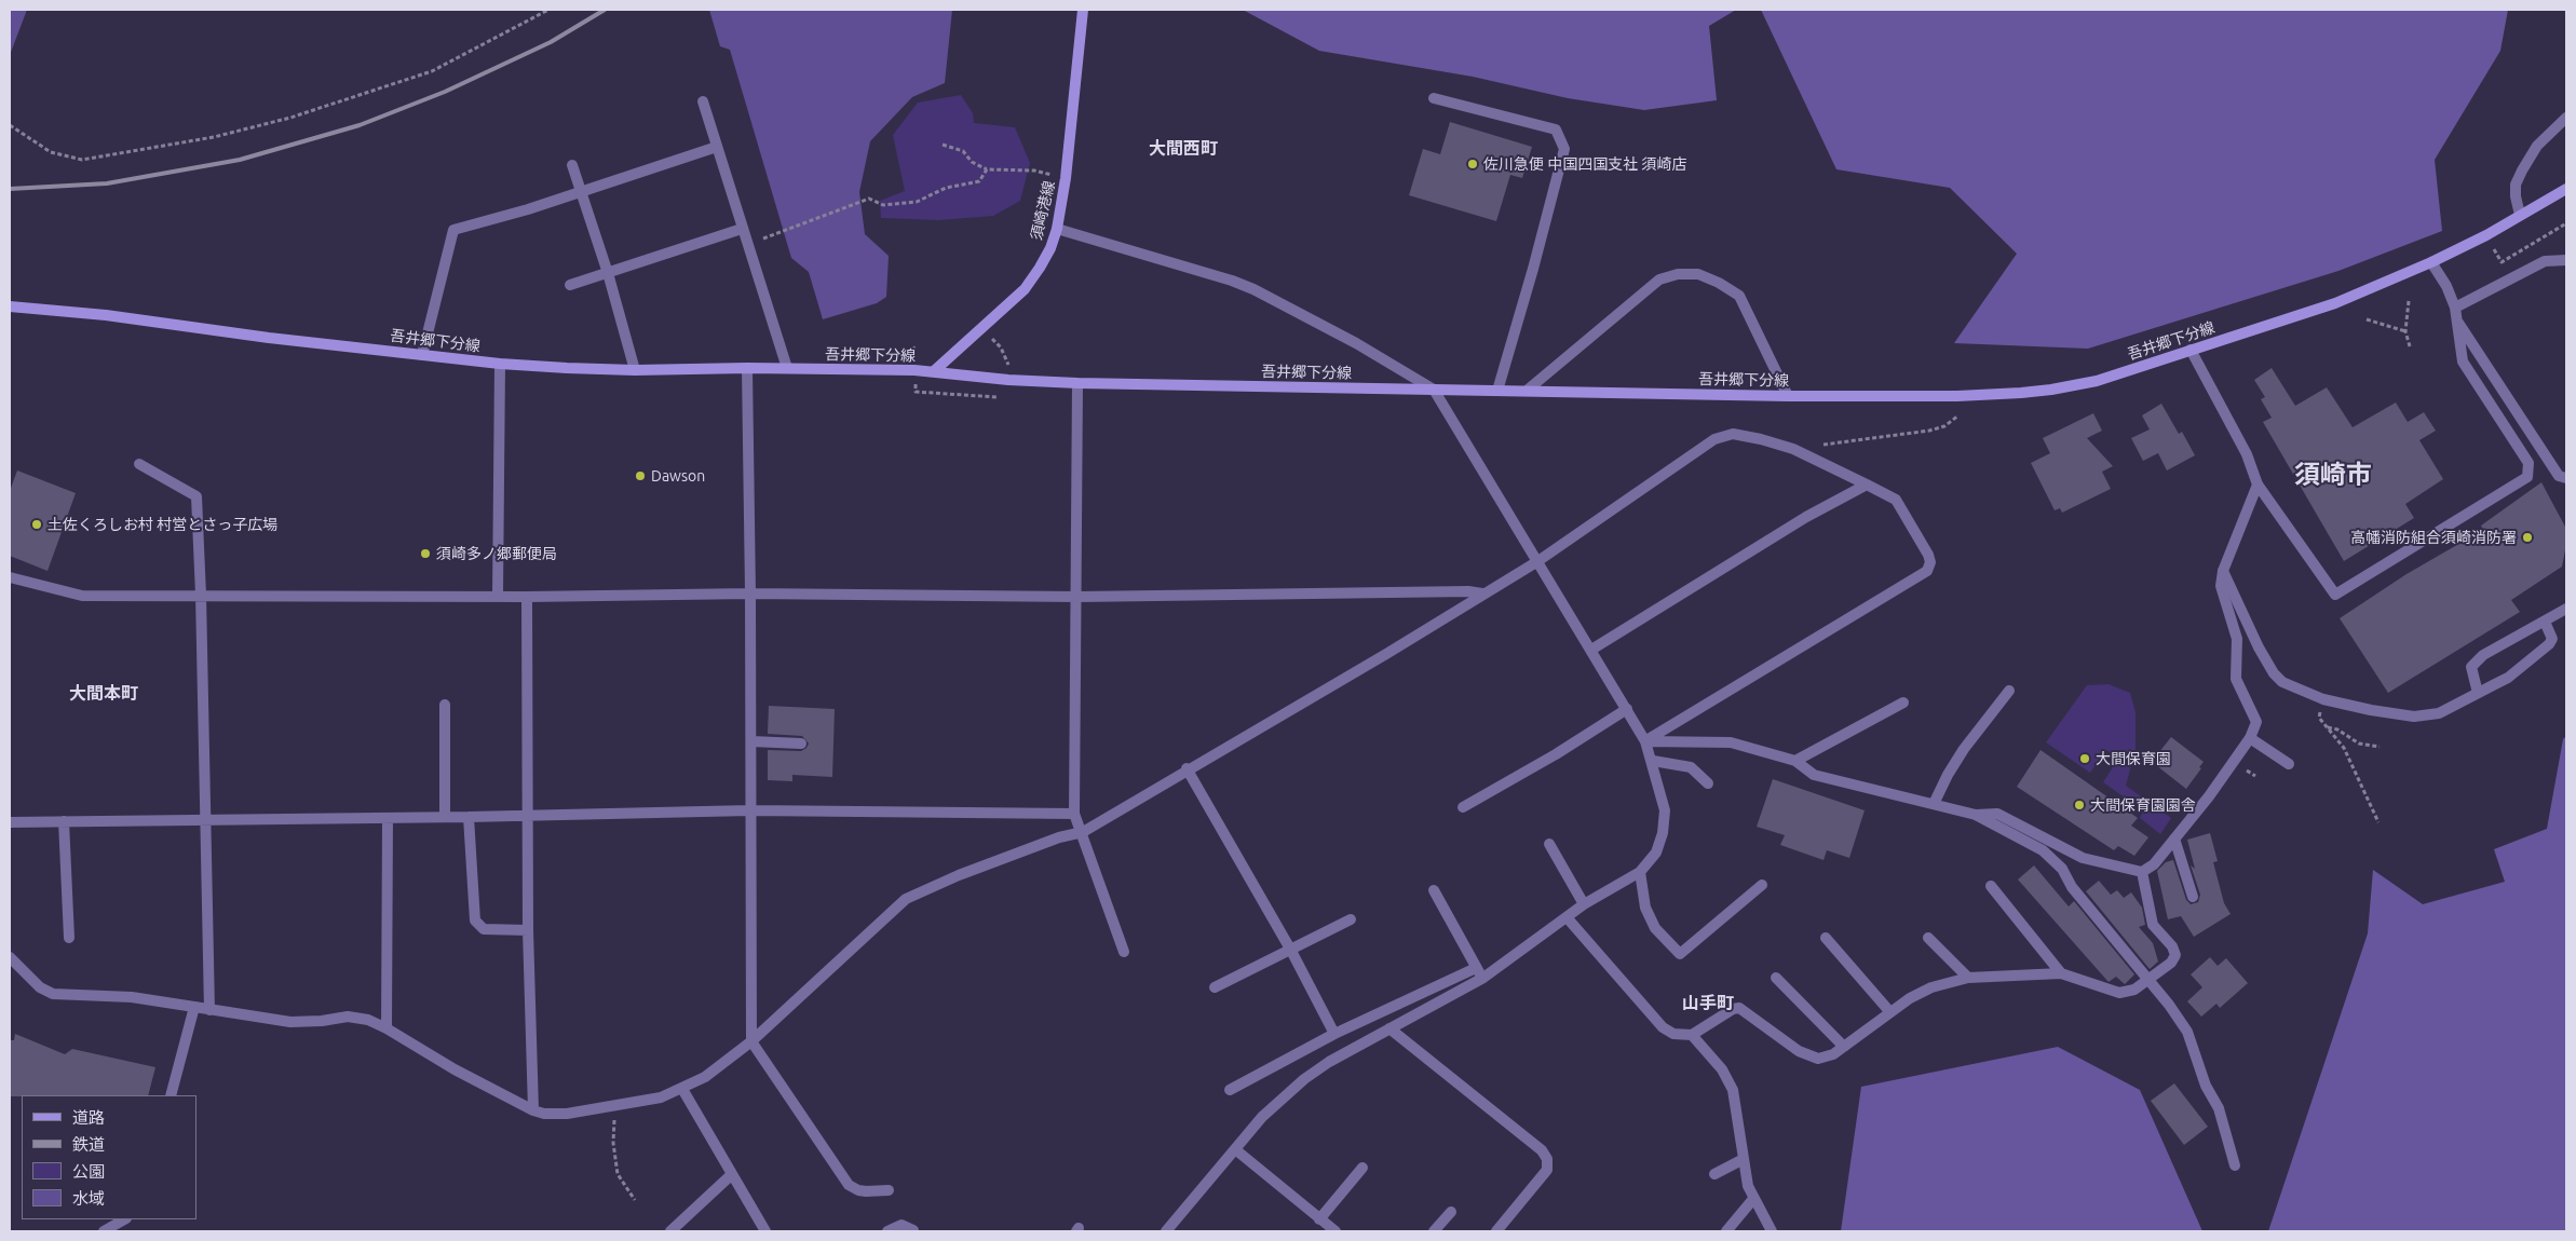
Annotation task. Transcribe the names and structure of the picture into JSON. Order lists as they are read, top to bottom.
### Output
{
  "streets": {
    "main road": ["須崎港線", "吾井郷下分線"]
  },
  "crossings": [
    ["須崎港線", "吾井郷下分線"]
  ],
  "districts": [
    "大間西町",
    "須崎市",
    "大間本町",
    "山手町"
  ],
  "places": [
    "佐川急便 中国四国支社 須崎店",
    "Dawson",
    "土佐くろしお村 村営とさっ子広場",
    "高幡消防組合須崎消防署",
    "須崎多ノ郷郵便局",
    "大間保育園",
    "大間保育園園舎"
  ],
  "legend": [
    "道路",
    "鉄道",
    "公園",
    "水域"
  ]
}
